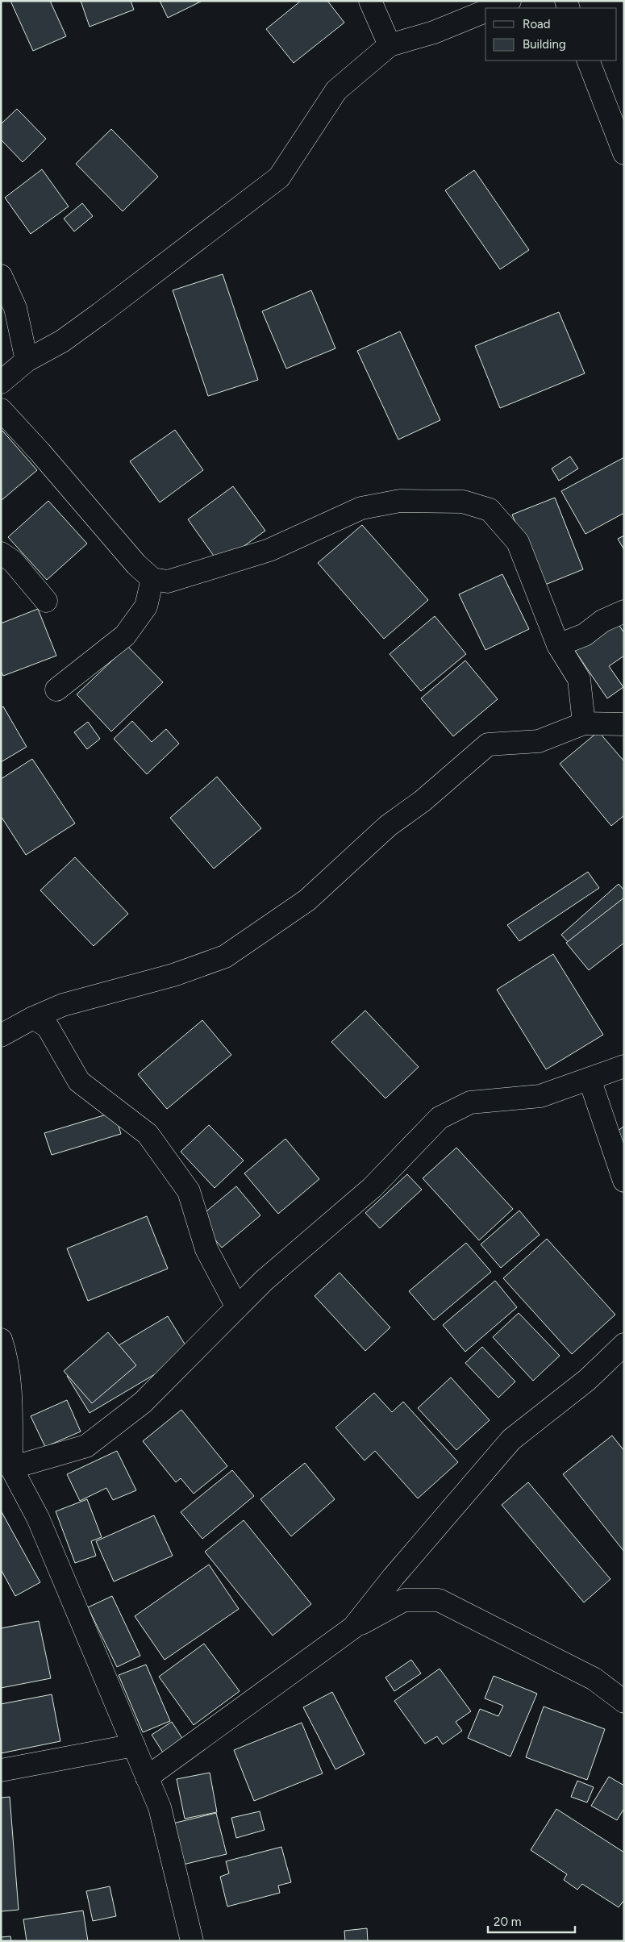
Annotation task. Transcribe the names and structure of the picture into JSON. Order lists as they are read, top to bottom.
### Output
{
  "legend": ["Road", "Building"],
  "scale_bar": "20 m"
}
